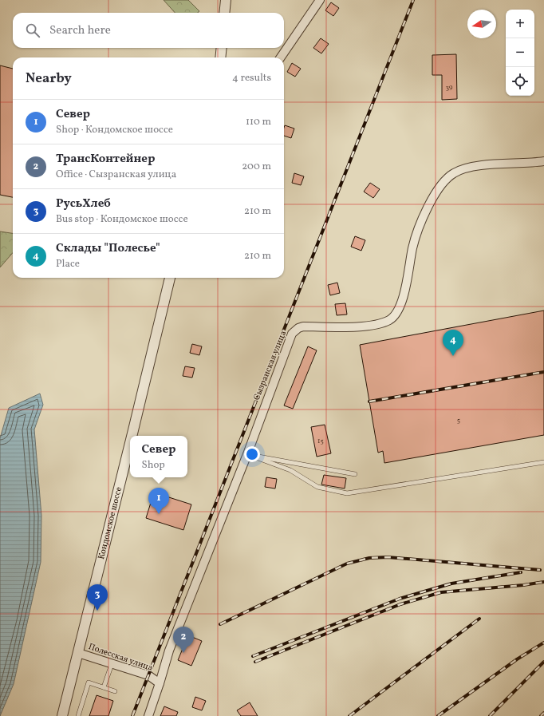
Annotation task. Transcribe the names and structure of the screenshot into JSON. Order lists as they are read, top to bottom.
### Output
{
  "streets": {
    "street": ["Сызранская улица", "Кондомское шоссе", "Полесская улица"]
  },
  "crossings": [
    ["Сызранская улица", "Полесская улица"],
    ["Кондомское шоссе", "Полесская улица"]
  ],
  "house_numbers": ["39", "5", "15"],
  "north": "left",
  "page": {
    "map_buttons": ["+", "−"],
    "search": "Search here",
    "heading": ["Nearby", "4 results"],
    "list": [
      {
        "mark": "1",
        "name": "Север",
        "note": "Shop · Кондомское шоссе",
        "value": "110 m"
      },
      {
        "mark": "2",
        "name": "ТрансКонтейнер",
        "note": "Office · Сызранская улица",
        "value": "200 m"
      },
      {
        "mark": "3",
        "name": "РусьХлеб",
        "note": "Bus stop · Кондомское шоссе",
        "value": "210 m"
      },
      {
        "mark": "4",
        "name": "Склады \"Полесье\"",
        "note": "Place",
        "value": "210 m"
      }
    ],
    "pins": [
      "4",
      "1",
      "3",
      "2"
    ],
    "popup": ["Север", "Shop"]
  }
}
